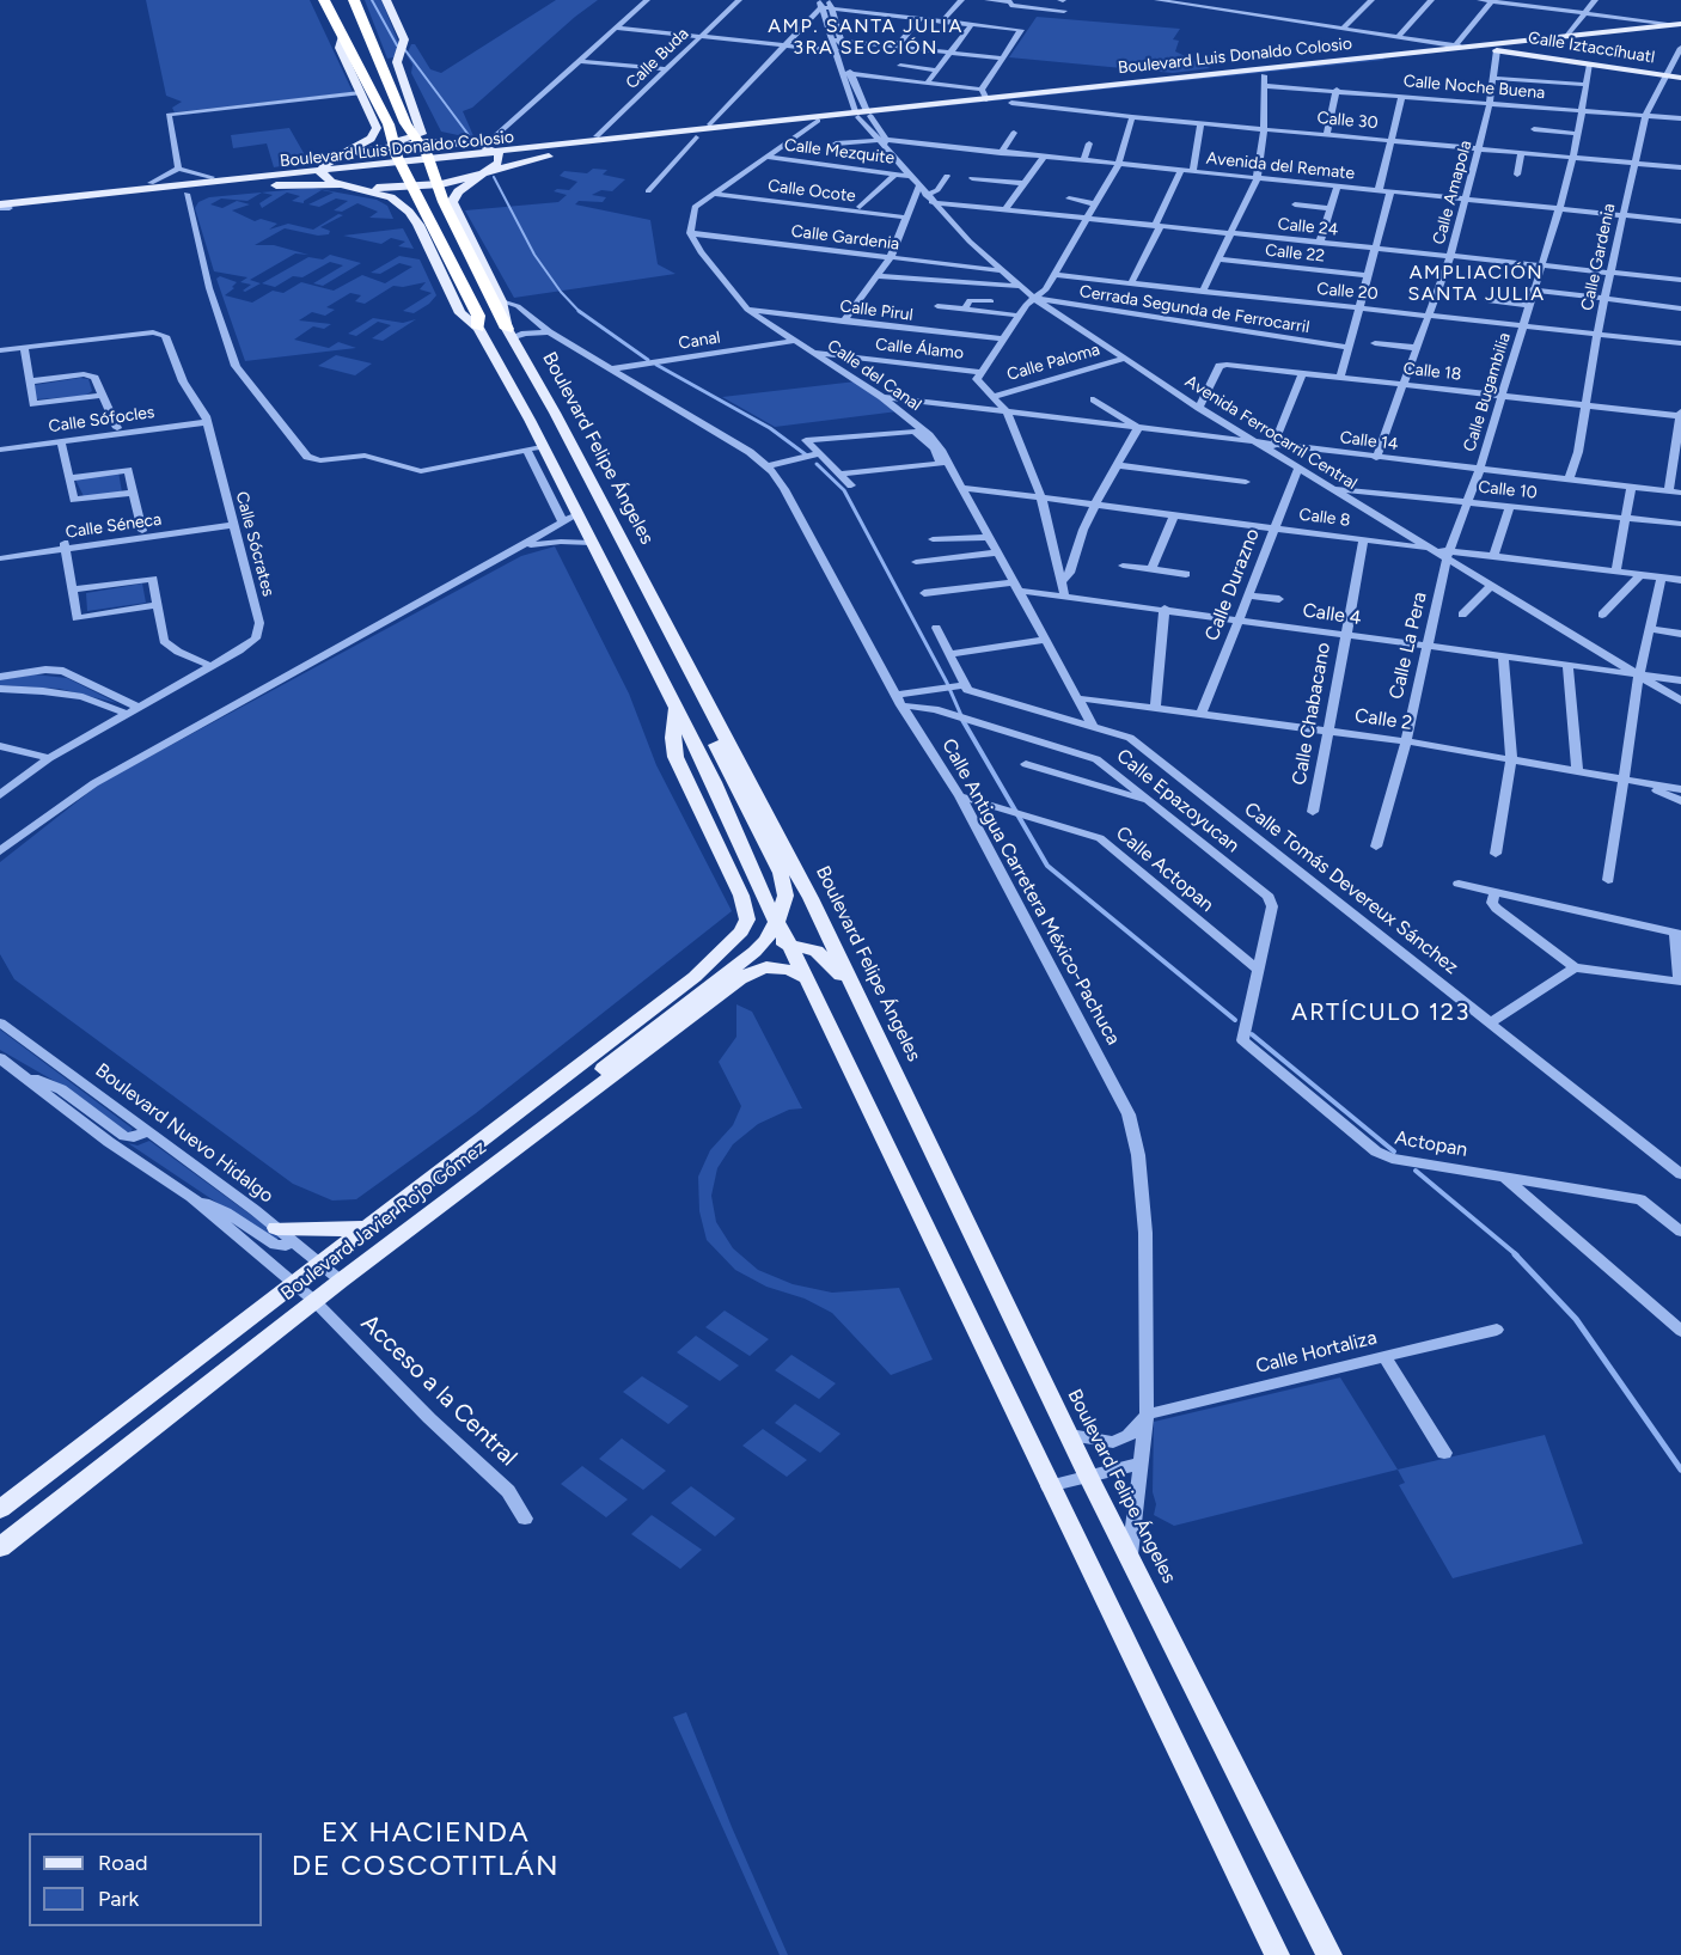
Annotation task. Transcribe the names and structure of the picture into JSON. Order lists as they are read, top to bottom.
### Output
{
  "streets": {
    "highway": ["Boulevard Felipe Ángeles"],
    "main road": ["Calle Iztaccíhuatl", "Boulevard Luis Donaldo Colosio", "Boulevard Javier Rojo Gómez"],
    "street": [
      "Calle Buda",
      "Calle Noche Buena",
      "Calle 30",
      "Calle Mezquite",
      "Avenida del Remate",
      "Calle Ocote",
      "Calle Amapola",
      "Calle 24",
      "Calle Gardenia",
      "Calle 22",
      "Calle 20",
      "Cerrada Segunda de Ferrocarril",
      "Calle Pirul",
      "Canal",
      "Calle Álamo",
      "Calle Paloma",
      "Calle 18",
      "Calle del Canal",
      "Calle Bugambilia",
      "Calle Sófocles",
      "Avenida Ferrocarril Central",
      "Calle 14",
      "Calle 10",
      "Calle 8",
      "Calle Séneca",
      "Calle Sócrates",
      "Calle Durazno",
      "Calle 4",
      "Calle La Pera",
      "Calle Chabacano",
      "Calle 2",
      "Calle Epazoyucan",
      "Calle Actopan",
      "Calle Tomás Devereux Sánchez",
      "Calle Antigua Carretera México-Pachuca",
      "Boulevard Nuevo Hidalgo",
      "Actopan",
      "Calle Hortaliza",
      "Acceso a la Central"
    ]
  },
  "crossings": [
    ["Calle Iztaccíhuatl", "Boulevard Luis Donaldo Colosio"],
    ["Calle Iztaccíhuatl", "Calle Amapola"],
    ["Calle Iztaccíhuatl", "Calle Gardenia"],
    ["Calle Iztaccíhuatl", "Calle Bugambilia"],
    ["Boulevard Luis Donaldo Colosio", "Calle Buda"],
    ["Boulevard Luis Donaldo Colosio", "Calle Noche Buena"],
    ["Boulevard Luis Donaldo Colosio", "Calle 30"],
    ["Boulevard Luis Donaldo Colosio", "Calle Amapola"],
    ["Boulevard Luis Donaldo Colosio", "Avenida Ferrocarril Central"],
    ["Calle Noche Buena", "Calle Amapola"],
    ["Calle Noche Buena", "Calle Gardenia"],
    ["Calle Noche Buena", "Calle Bugambilia"],
    ["Calle 30", "Calle Amapola"],
    ["Calle 30", "Calle Gardenia"],
    ["Calle 30", "Calle Bugambilia"],
    ["Calle Mezquite", "Avenida Ferrocarril Central"],
    ["Avenida del Remate", "Calle Amapola"],
    ["Avenida del Remate", "Calle Gardenia"],
    ["Avenida del Remate", "Calle Bugambilia"],
    ["Avenida del Remate", "Avenida Ferrocarril Central"],
    ["Calle Amapola", "Calle 24"],
    ["Calle Amapola", "Calle 20"],
    ["Calle Amapola", "Calle 18"],
    ["Calle Amapola", "Calle 14"],
    ["Calle 24", "Calle Gardenia"],
    ["Calle 24", "Calle Bugambilia"],
    ["Calle 24", "Avenida Ferrocarril Central"],
    ["Calle Gardenia", "Calle 20"],
    ["Calle Gardenia", "Calle 18"],
    ["Calle Gardenia", "Calle del Canal"],
    ["Calle Gardenia", "Avenida Ferrocarril Central"],
    ["Calle Gardenia", "Calle 14"],
    ["Calle 20", "Calle Bugambilia"],
    ["Cerrada Segunda de Ferrocarril", "Avenida Ferrocarril Central"],
    ["Calle Pirul", "Calle del Canal"],
    ["Canal", "Calle del Canal"],
    ["Canal", "Calle Antigua Carretera México-Pachuca"],
    ["Calle Álamo", "Calle del Canal"],
    ["Calle Paloma", "Avenida Ferrocarril Central"],
    ["Calle 18", "Calle Bugambilia"],
    ["Calle 18", "Avenida Ferrocarril Central"],
    ["Calle del Canal", "Calle 14"],
    ["Calle del Canal", "Calle 8"],
    ["Calle del Canal", "Calle 4"],
    ["Calle del Canal", "Calle 2"],
    ["Calle del Canal", "Calle Tomás Devereux Sánchez"],
    ["Calle Bugambilia", "Calle 14"],
    ["Calle Bugambilia", "Calle 10"],
    ["Calle Bugambilia", "Calle 8"],
    ["Calle Bugambilia", "Calle La Pera"],
    ["Calle Sófocles", "Calle Sócrates"],
    ["Avenida Ferrocarril Central", "Calle 14"],
    ["Avenida Ferrocarril Central", "Calle 10"],
    ["Avenida Ferrocarril Central", "Calle 8"],
    ["Avenida Ferrocarril Central", "Calle Durazno"],
    ["Boulevard Felipe Ángeles", "Calle Antigua Carretera México-Pachuca"],
    ["Calle 8", "Calle Durazno"],
    ["Calle 8", "Calle La Pera"],
    ["Calle 8", "Calle Chabacano"],
    ["Calle Séneca", "Calle Sócrates"],
    ["Calle Durazno", "Calle 4"],
    ["Calle Durazno", "Calle 2"],
    ["Calle 4", "Calle La Pera"],
    ["Calle 4", "Calle Chabacano"],
    ["Calle La Pera", "Calle 2"],
    ["Calle Chabacano", "Calle 2"],
    ["Calle Epazoyucan", "Calle Actopan"],
    ["Calle Epazoyucan", "Calle Tomás Devereux Sánchez"],
    ["Calle Epazoyucan", "Calle Antigua Carretera México-Pachuca"],
    ["Calle Epazoyucan", "Actopan"],
    ["Calle Actopan", "Calle Antigua Carretera México-Pachuca"],
    ["Calle Actopan", "Actopan"],
    ["Calle Tomás Devereux Sánchez", "Calle Antigua Carretera México-Pachuca"],
    ["Calle Antigua Carretera México-Pachuca", "Calle Hortaliza"],
    ["Boulevard Nuevo Hidalgo", "Boulevard Javier Rojo Gómez"],
    ["Boulevard Javier Rojo Gómez", "Acceso a la Central"]
  ],
  "districts": [
    "AMP. SANTA JULIA 3RA SECCIÓN",
    "AMPLIACIÓN SANTA JULIA",
    "ARTÍCULO 123",
    "EX HACIENDA DE COSCOTITLÁN"
  ],
  "legend": ["Road", "Park"]
}
